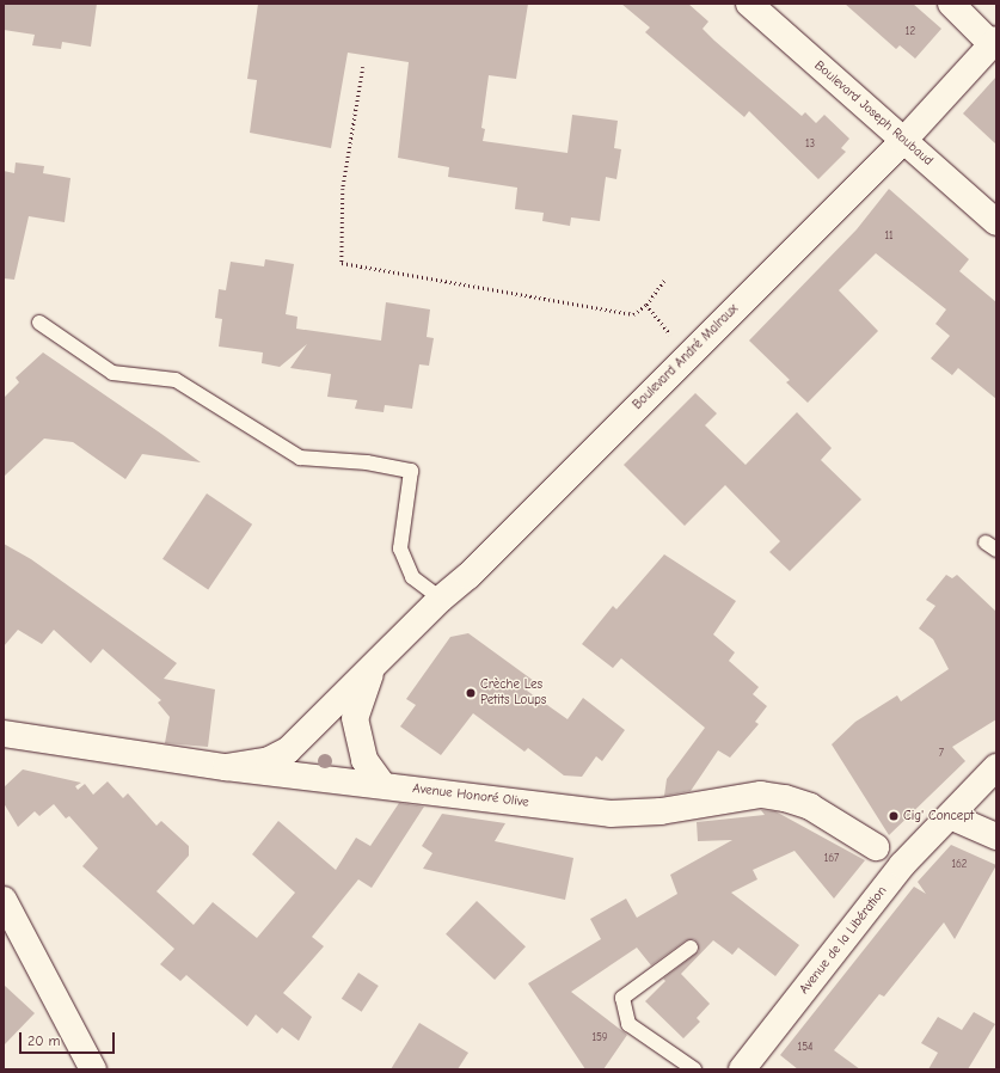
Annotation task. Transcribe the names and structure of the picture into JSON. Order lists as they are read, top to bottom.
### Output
{
  "streets": {
    "street": [
      "Boulevard Joseph Roubaud",
      "Boulevard André Malraux",
      "Avenue Honoré Olive",
      "Avenue de la Libération"
    ]
  },
  "crossings": [
    ["Boulevard Joseph Roubaud", "Boulevard André Malraux"],
    ["Boulevard André Malraux", "Avenue Honoré Olive"]
  ],
  "places": ["Crèche Les Petits Loups", "Cig' Concept"],
  "house_numbers": [
    "12",
    "13",
    "11",
    "7",
    "167",
    "162",
    "159",
    "154"
  ],
  "scale_bar": "20 m"
}
